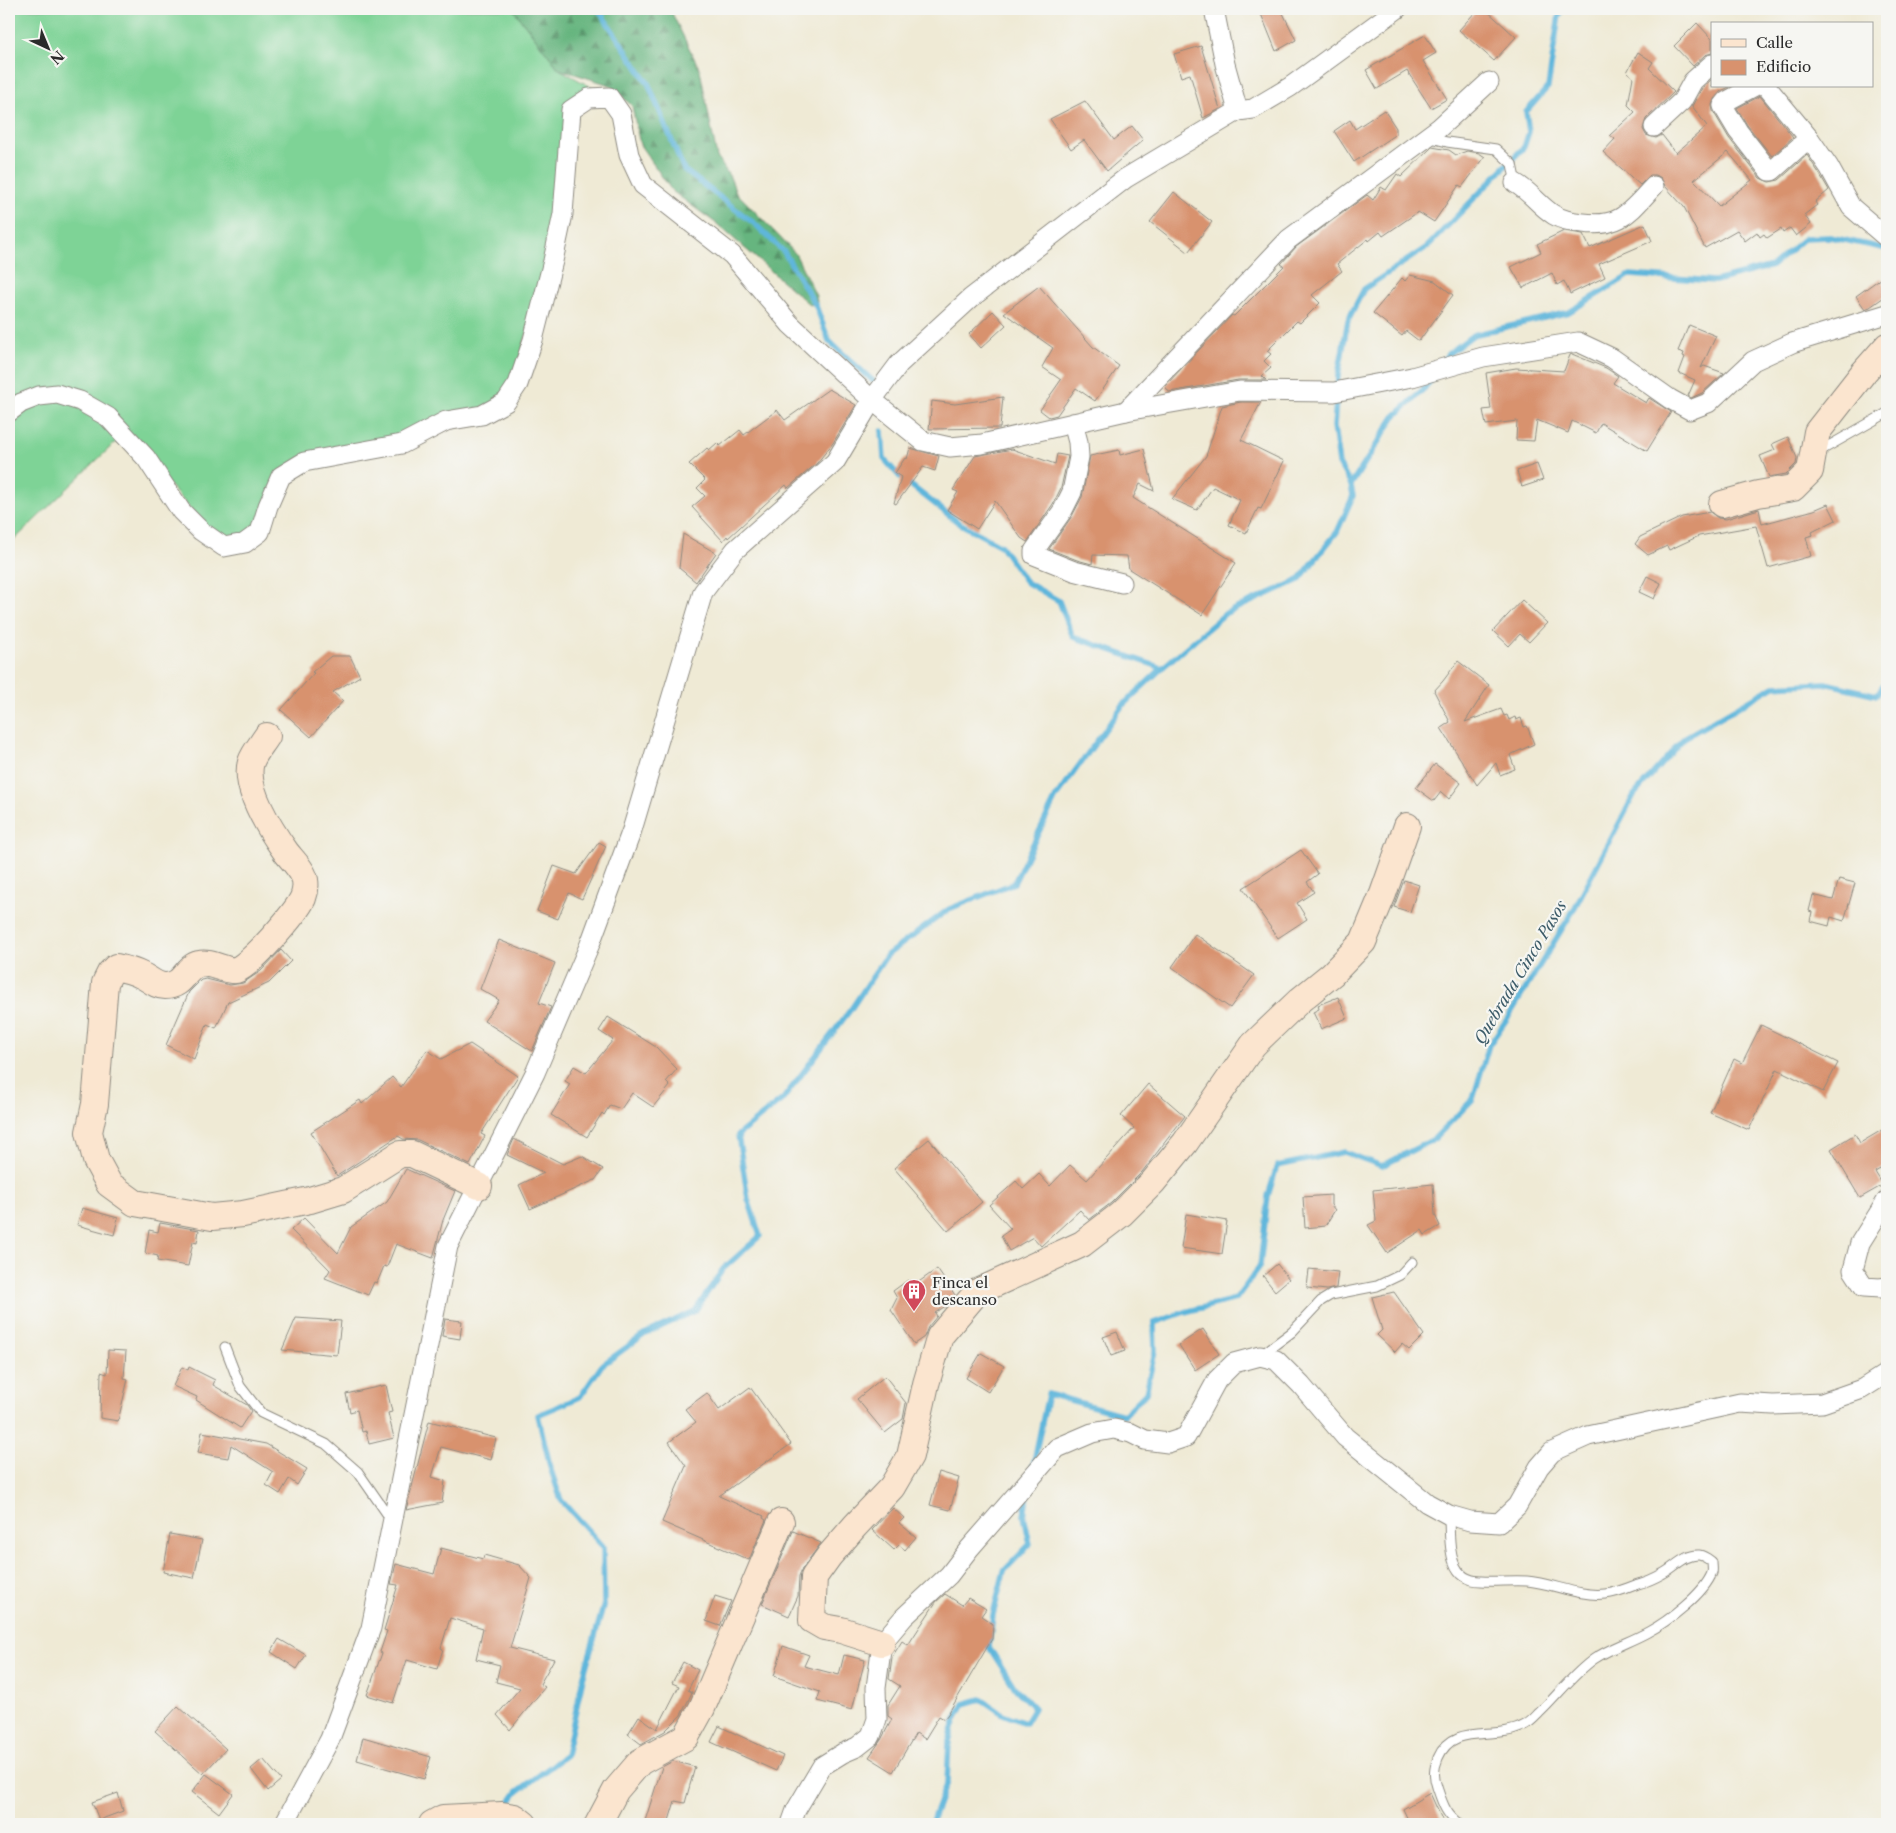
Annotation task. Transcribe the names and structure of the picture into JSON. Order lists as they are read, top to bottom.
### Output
{
  "water": ["Quebrada Cinco Pasos"],
  "places": {
    "building": ["Finca el descanso"]
  },
  "legend": ["Calle", "Edificio"],
  "north": "bottom right"
}
